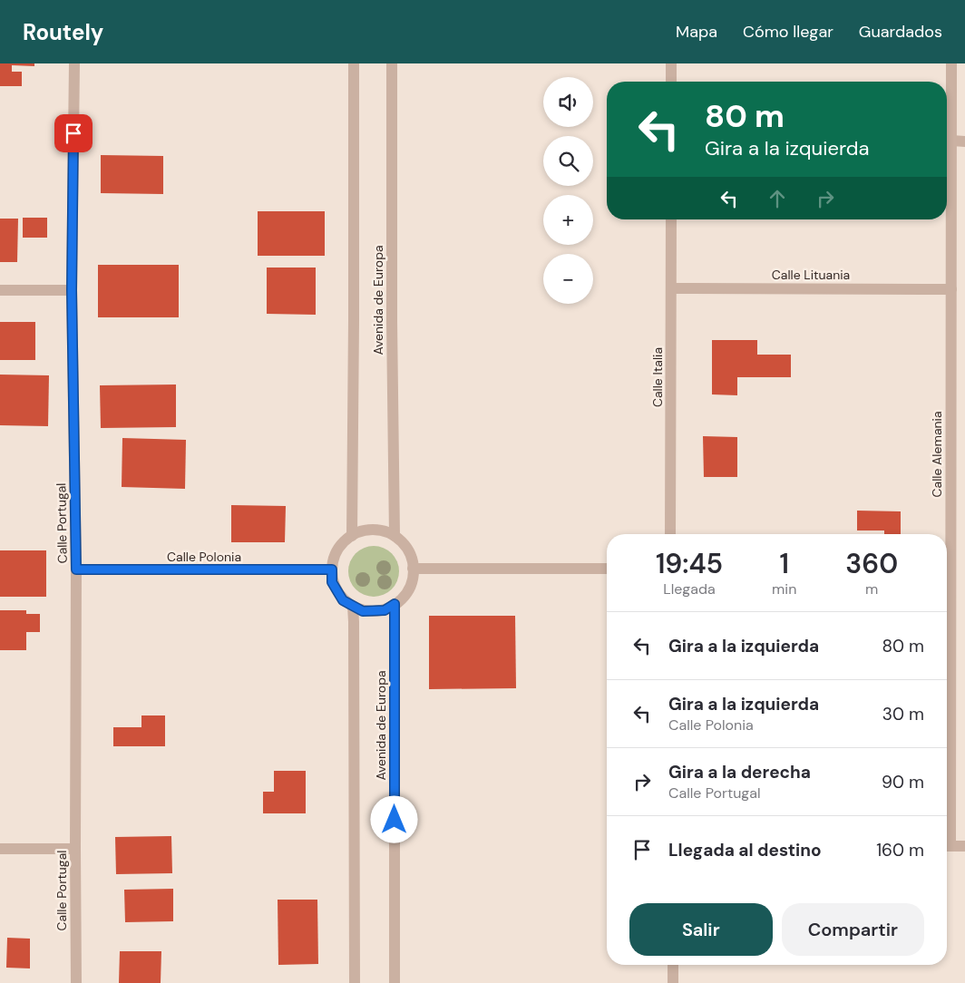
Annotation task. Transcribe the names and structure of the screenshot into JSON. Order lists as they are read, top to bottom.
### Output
{
  "streets": {
    "street": [
      "Calle Lituania",
      "Avenida de Europa",
      "Calle Italia",
      "Calle Alemania",
      "Calle Portugal",
      "Calle Polonia"
    ]
  },
  "crossings": [
    ["Calle Lituania", "Calle Italia"],
    ["Calle Lituania", "Calle Alemania"],
    ["Avenida de Europa", "Calle Polonia"],
    ["Calle Portugal", "Calle Polonia"]
  ],
  "page": {
    "header": "Routely",
    "nav": ["Mapa", "Cómo llegar", "Guardados"],
    "map_buttons": ["+", "−"],
    "turn": ["80 m", "Gira a la izquierda"],
    "eta": [
      "19:45",
      "Llegada",
      "1",
      "min",
      "360",
      "m"
    ],
    "list": [
      {
        "name": "Gira a la izquierda",
        "value": "80 m"
      },
      {
        "name": "Gira a la izquierda",
        "note": "Calle Polonia",
        "value": "30 m"
      },
      {
        "name": "Gira a la derecha",
        "note": "Calle Portugal",
        "value": "90 m"
      },
      {
        "name": "Llegada al destino",
        "value": "160 m"
      }
    ],
    "buttons": ["Salir", "Compartir"]
  }
}
